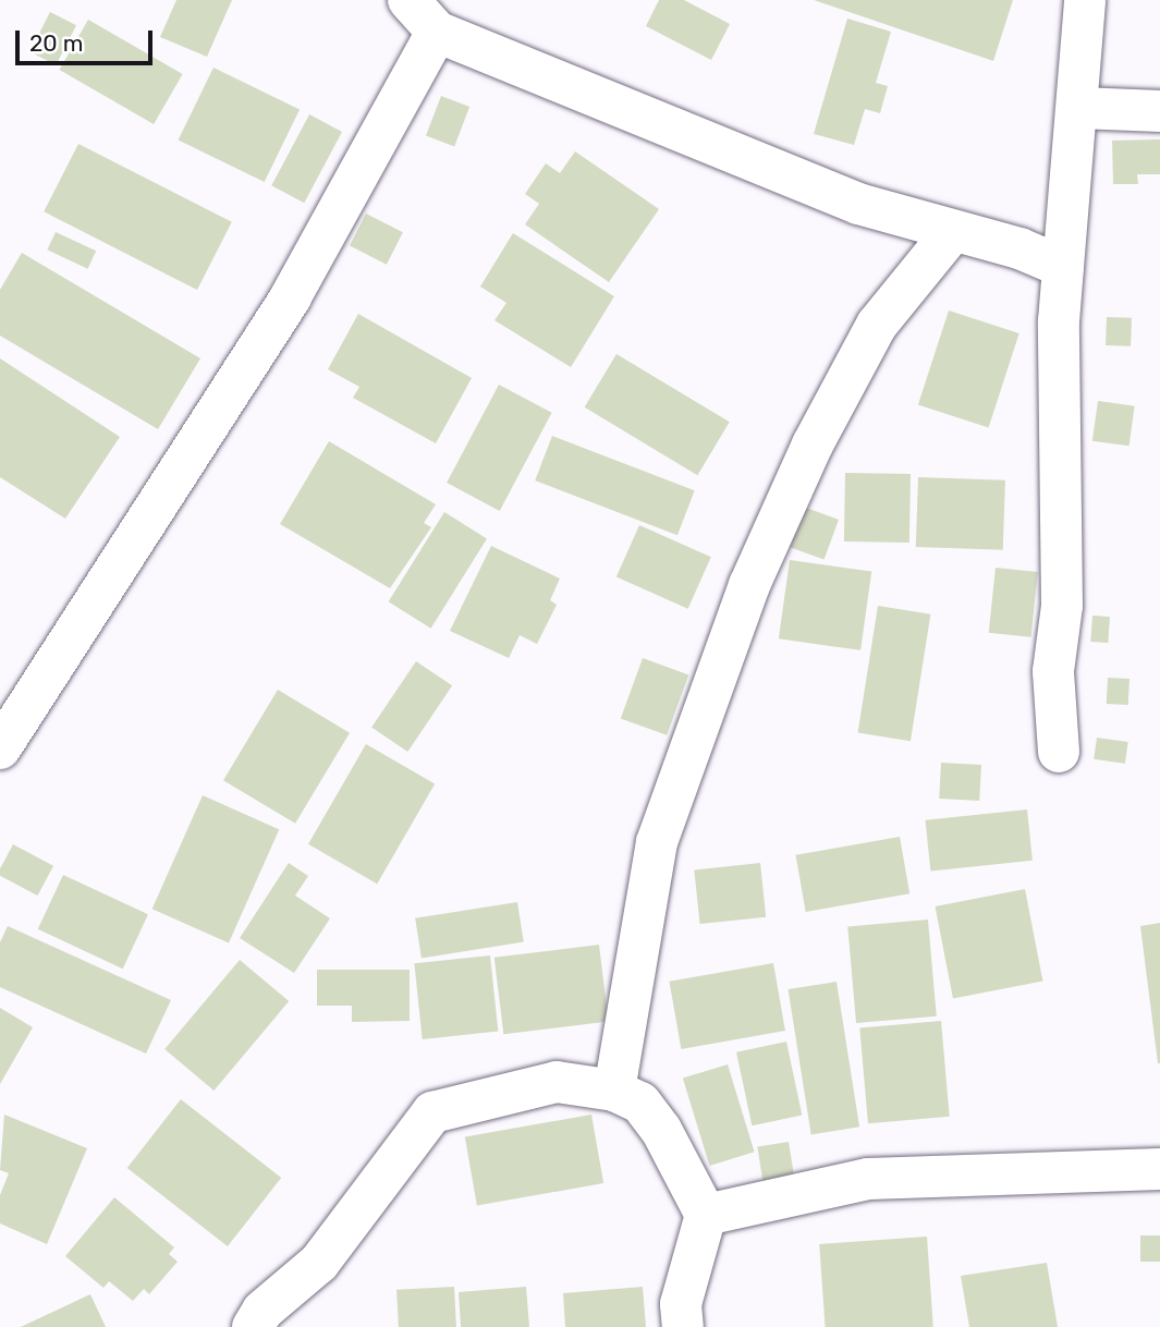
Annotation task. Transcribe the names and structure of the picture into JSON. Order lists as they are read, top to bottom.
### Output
{
  "scale_bar": "20 m"
}
